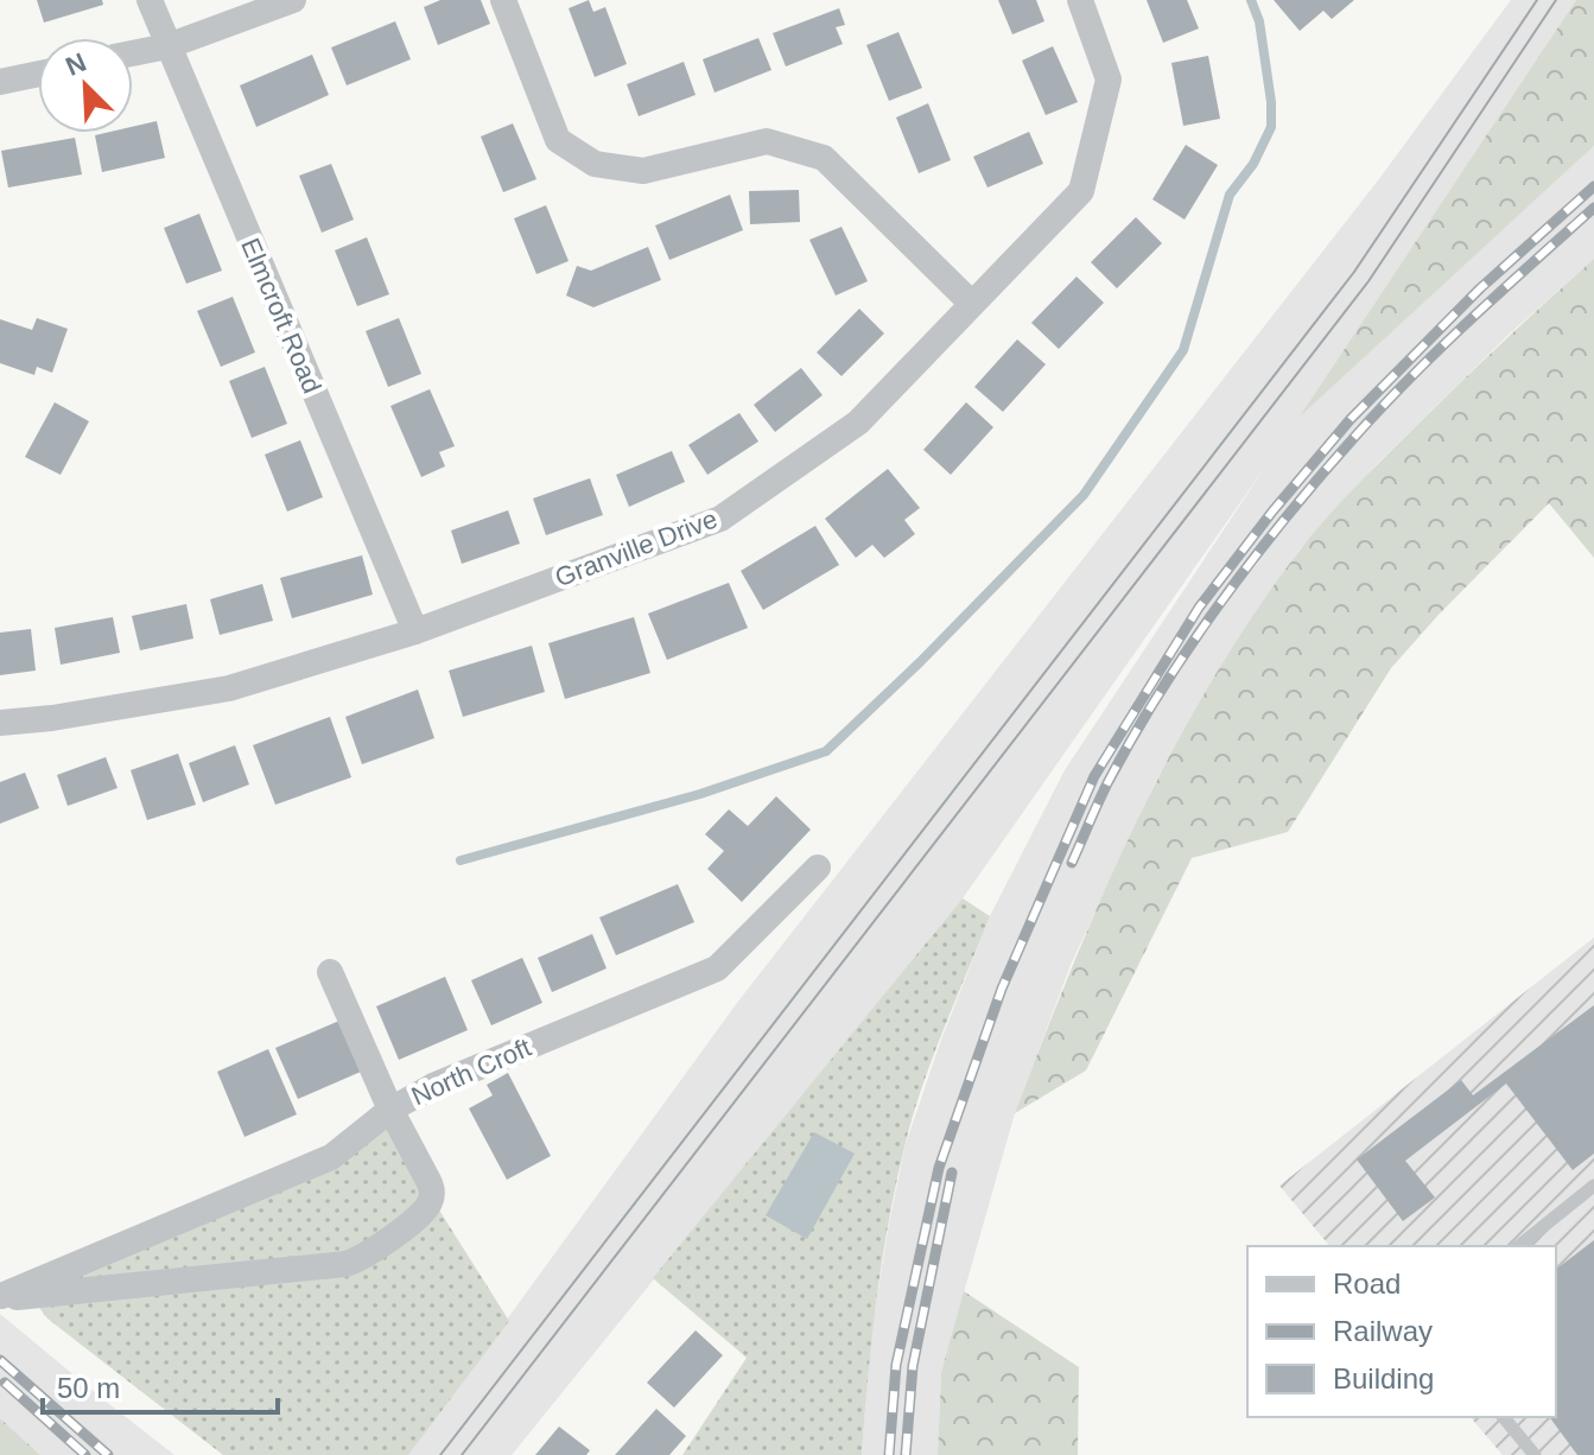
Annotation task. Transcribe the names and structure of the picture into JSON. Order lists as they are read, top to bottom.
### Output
{
  "streets": {
    "street": ["Elmcroft Road", "Granville Drive", "North Croft"]
  },
  "crossings": [
    ["Elmcroft Road", "Granville Drive"]
  ],
  "legend": ["Road", "Railway", "Building"],
  "scale_bar": "50 m",
  "north": "top left"
}
